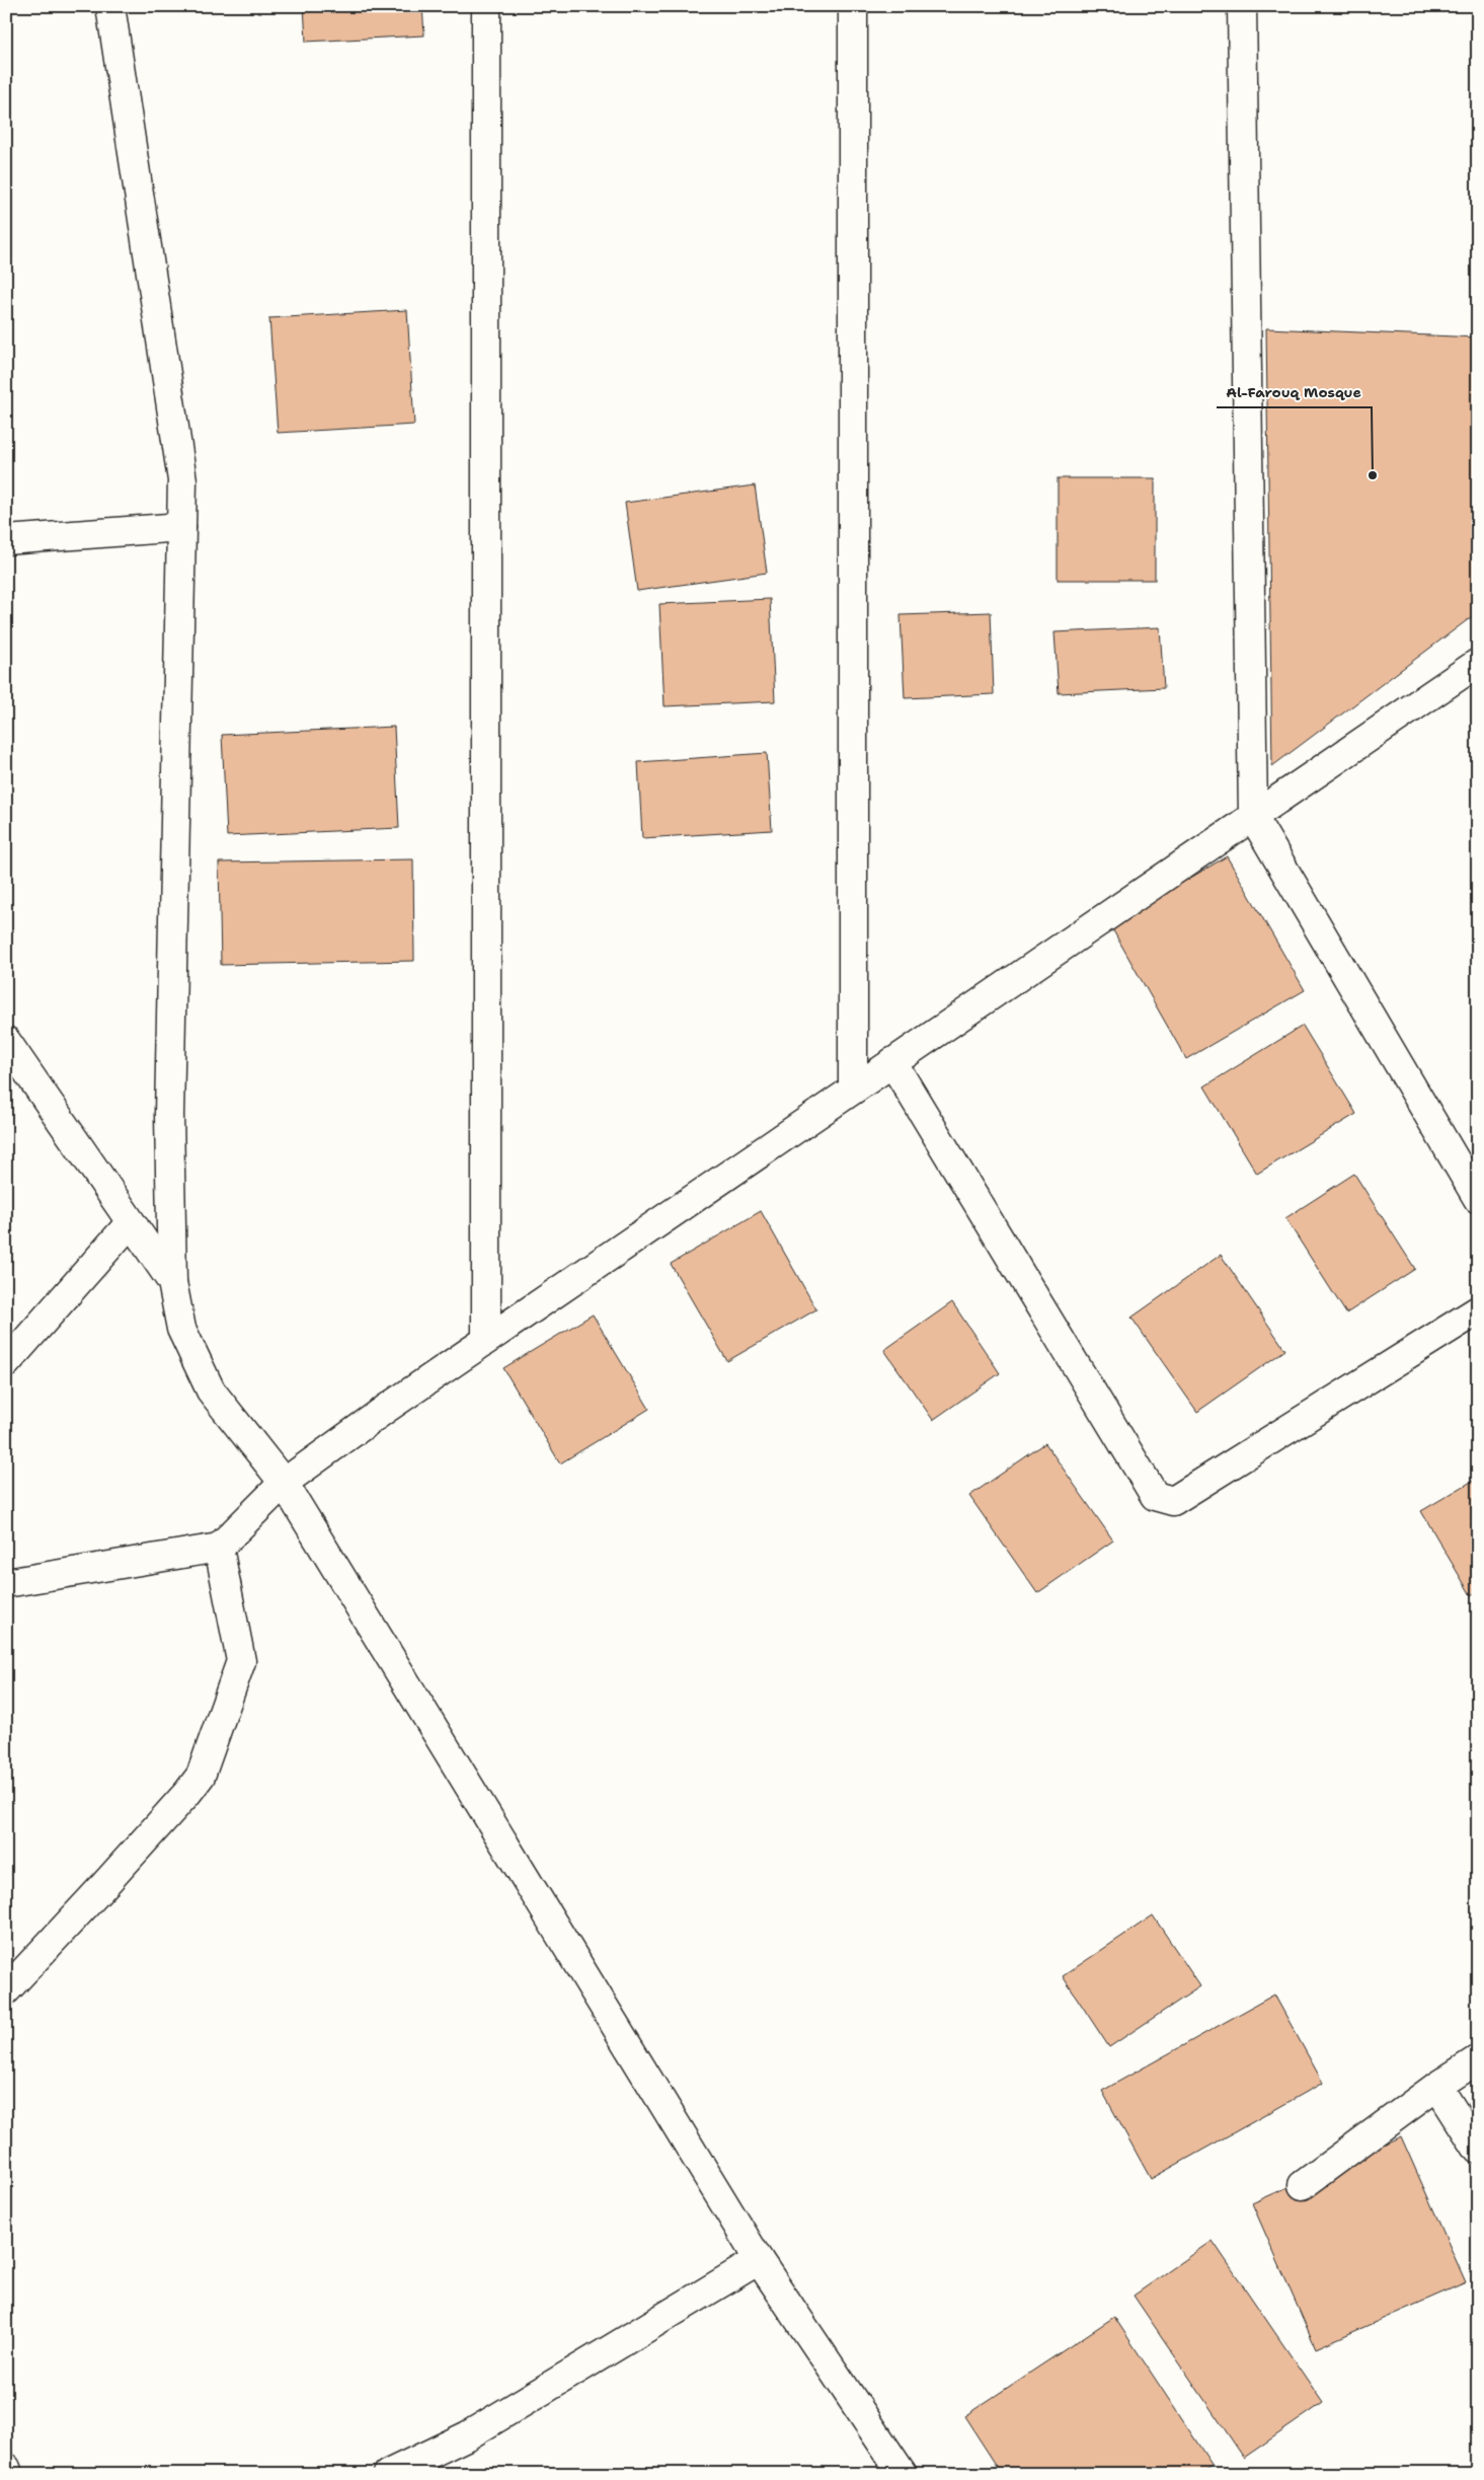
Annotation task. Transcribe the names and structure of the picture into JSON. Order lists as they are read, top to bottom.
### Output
{
  "places": ["Al-Farouq Mosque"]
}
